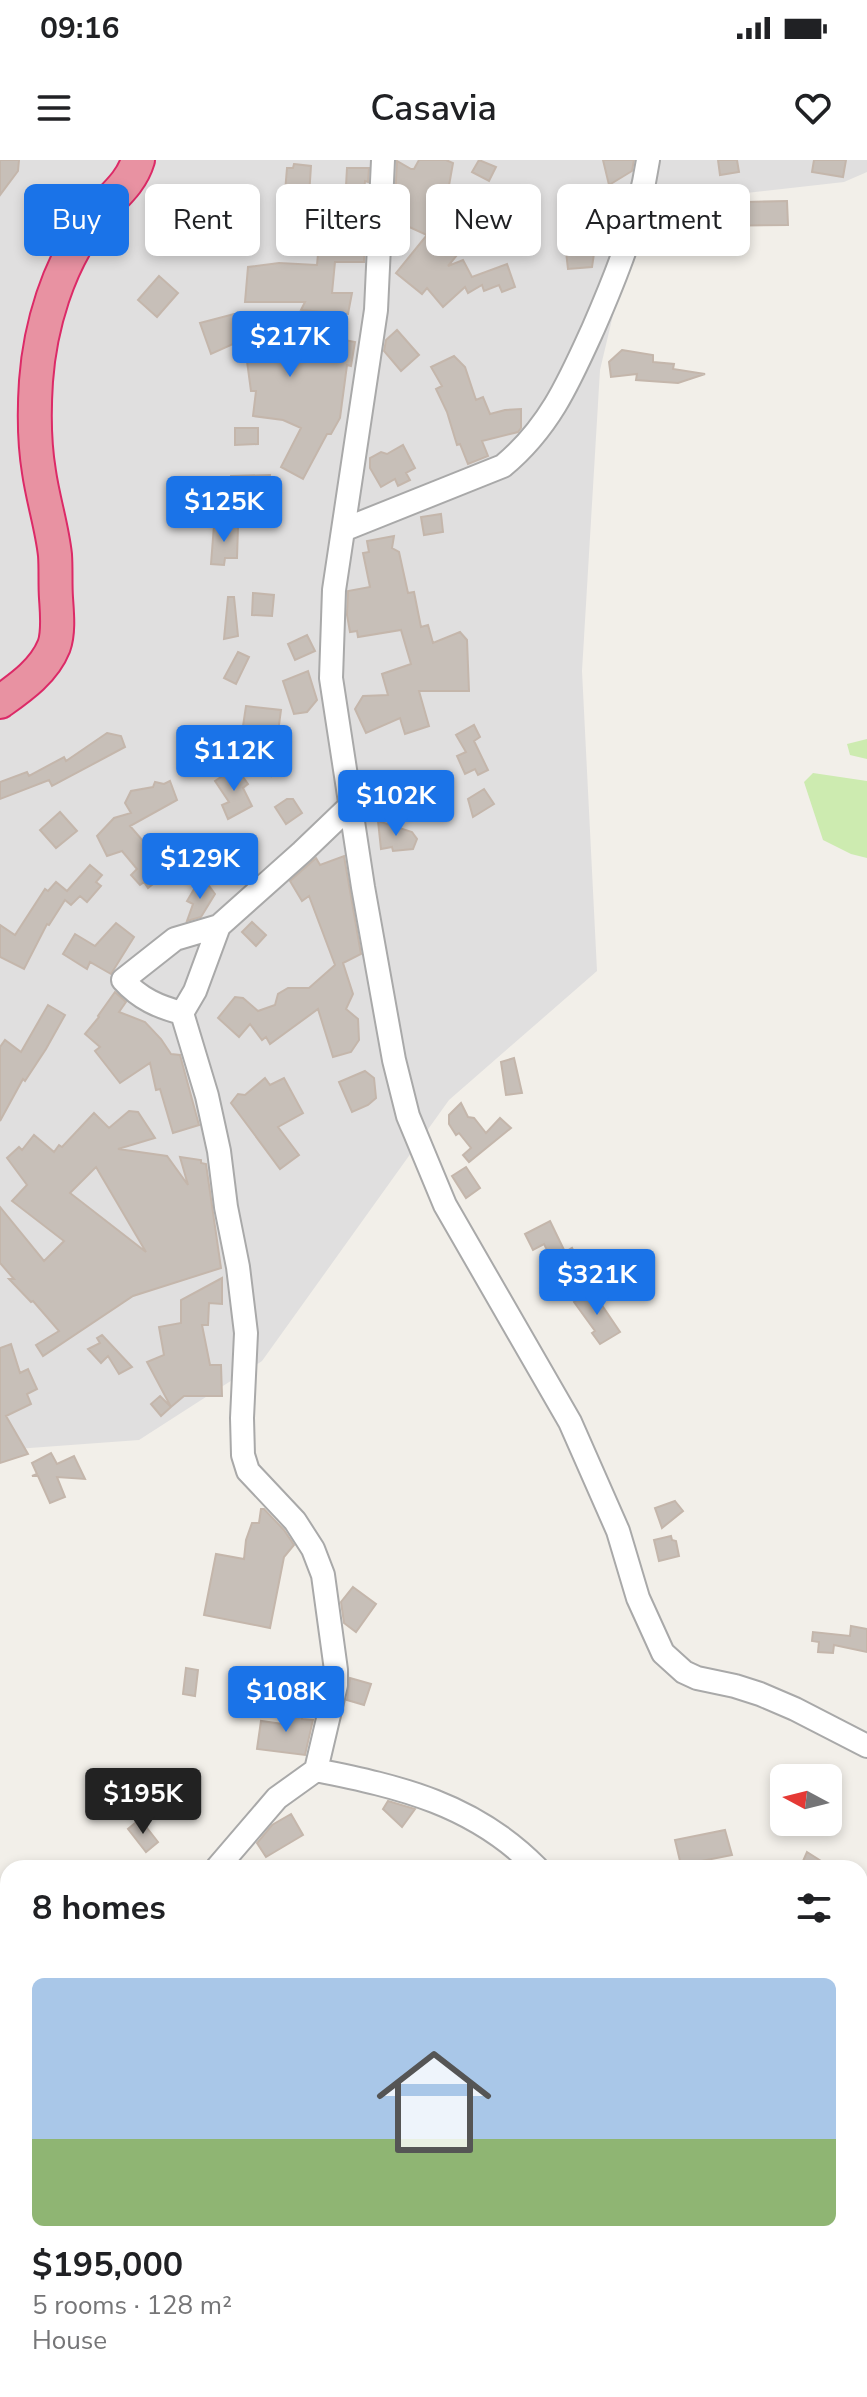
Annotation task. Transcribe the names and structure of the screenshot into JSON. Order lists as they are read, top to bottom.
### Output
{
  "north": "left",
  "page": {
    "status": "09:16",
    "header": "Casavia",
    "chip": [
      "Buy",
      "Rent",
      "Filters",
      "New",
      "Apartment"
    ],
    "price": [
      "$217K",
      "$125K",
      "$112K",
      "$102K",
      "$129K",
      "$321K",
      "$108K",
      "$195K"
    ],
    "heading": "8 homes",
    "list": [
      {
        "name": "$195,000",
        "note": "5 rooms · 128 m² · House"
      }
    ]
  }
}
